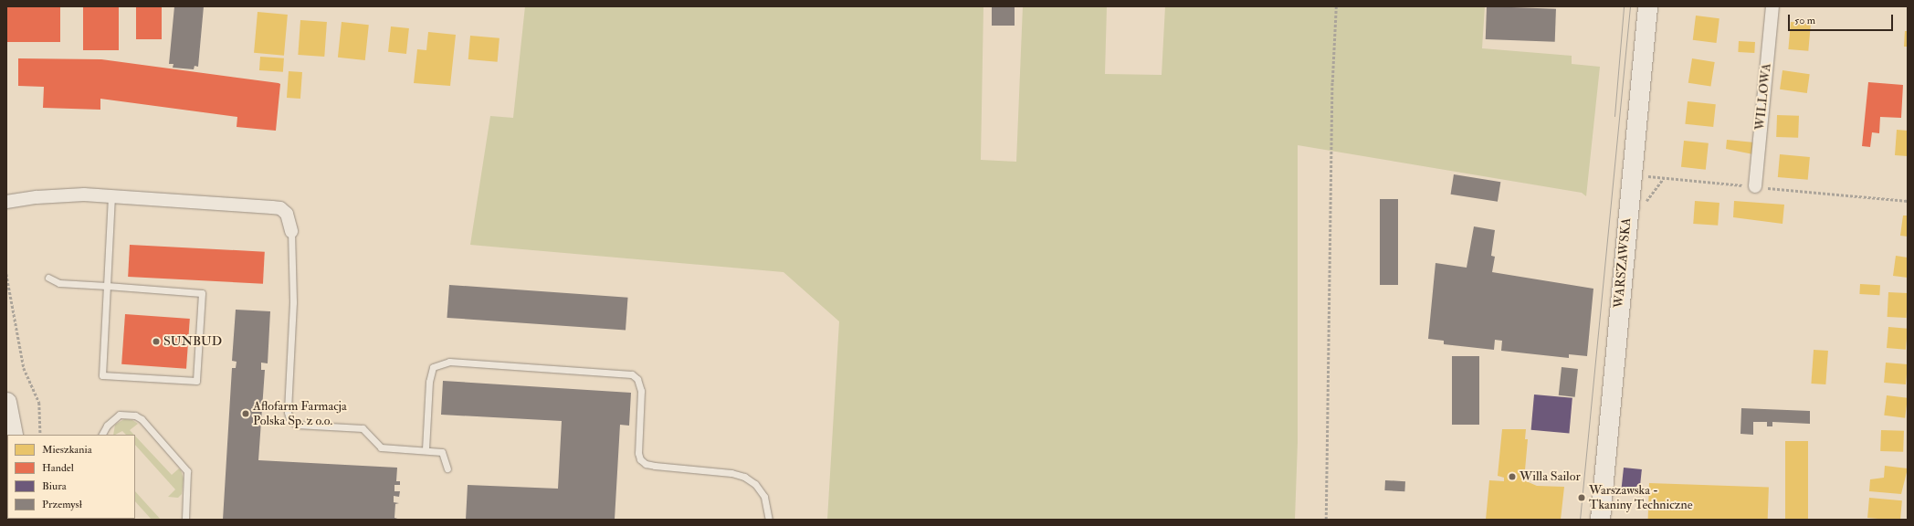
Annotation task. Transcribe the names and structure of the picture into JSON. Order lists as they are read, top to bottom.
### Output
{
  "streets": {
    "main road": ["WARSZAWSKA"],
    "street": ["WILLOWA"]
  },
  "places": [
    "SUNBUD",
    "Aflofarm Farmacja Polska Sp. z o.o.",
    "Willa Sailor",
    "Warszawska - Tkaniny Techniczne"
  ],
  "legend": [
    "Mieszkania",
    "Handel",
    "Biura",
    "Przemysł"
  ],
  "scale_bar": "50 m"
}
